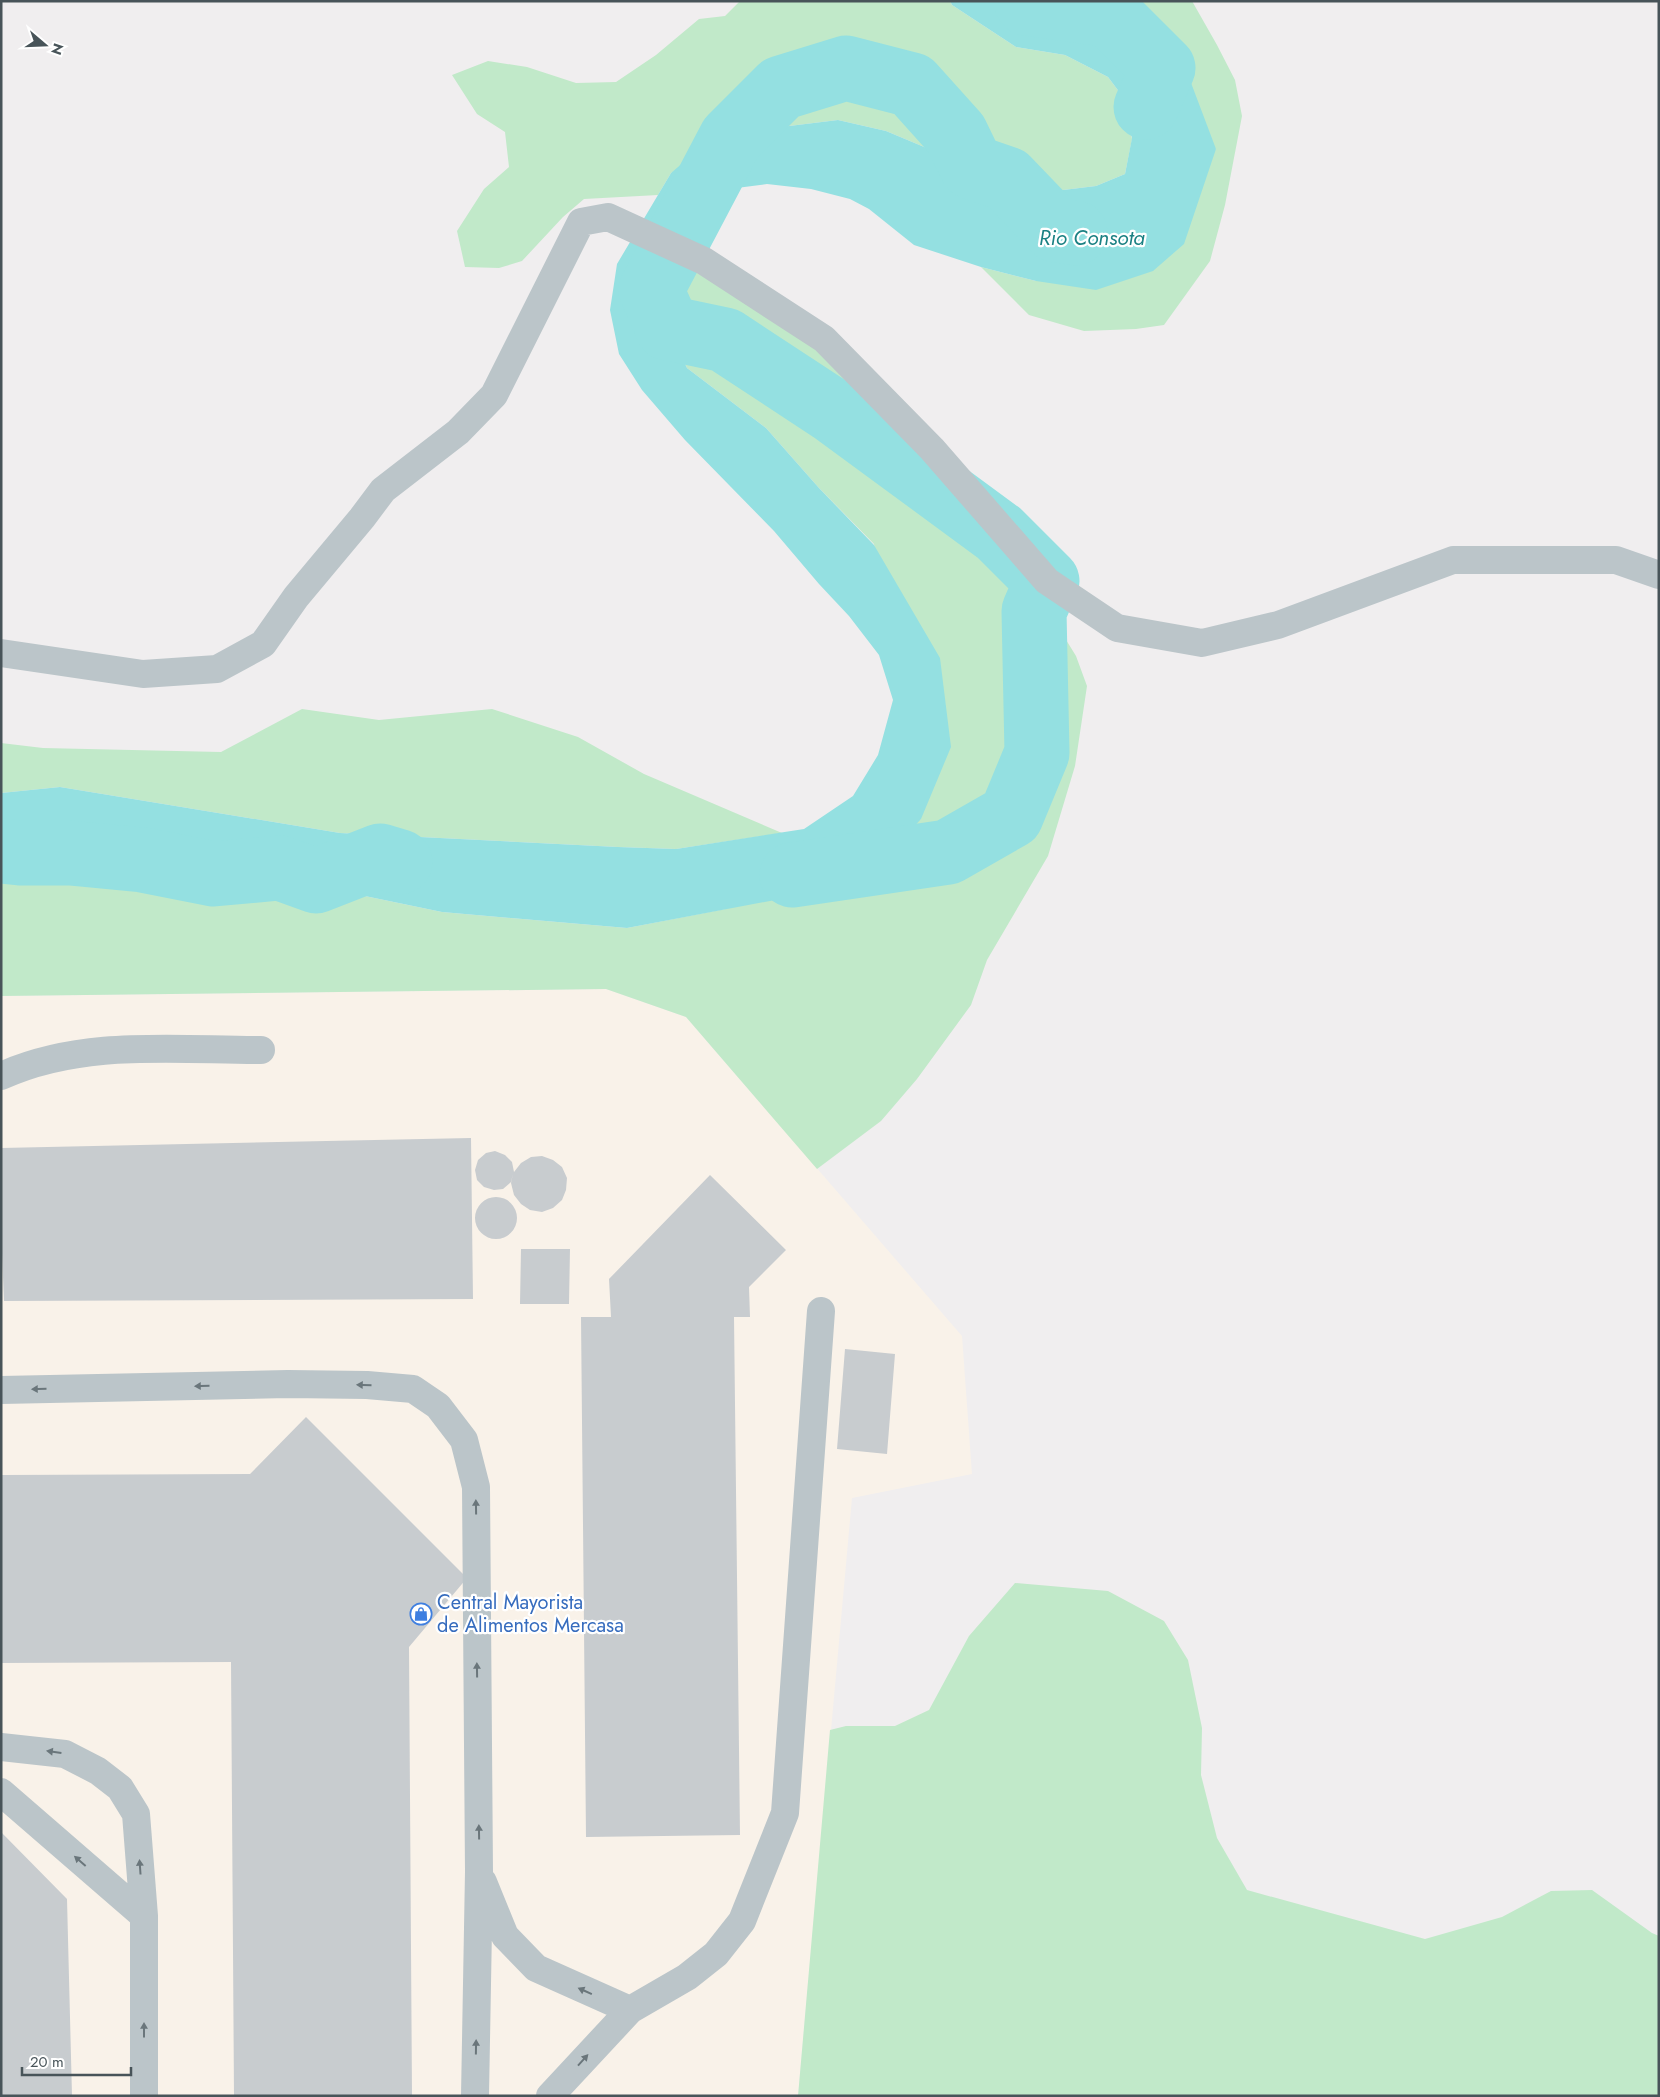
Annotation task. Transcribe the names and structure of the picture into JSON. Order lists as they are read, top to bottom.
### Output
{
  "water": ["Rio Consota"],
  "places": {
    "shop": ["Central Mayorista de Alimentos Mercasa"]
  },
  "scale_bar": "20 m",
  "north": "right"
}
